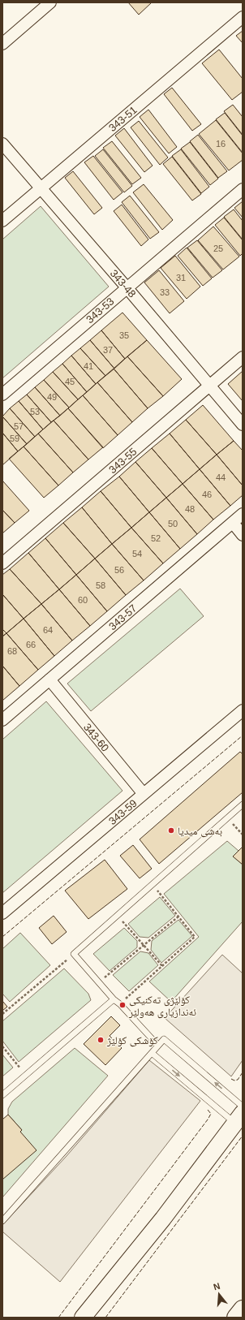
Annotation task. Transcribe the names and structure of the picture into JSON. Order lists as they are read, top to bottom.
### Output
{
  "streets": {
    "street": [
      "343-51",
      "343-48",
      "343-53",
      "343-55",
      "343-57",
      "343-60",
      "343-59"
    ]
  },
  "crossings": [
    ["343-51", "343-48"],
    ["343-48", "343-53"],
    ["343-48", "343-55"],
    ["343-57", "343-60"],
    ["343-60", "343-59"]
  ],
  "places": ["بەشی میدیا", "کۆلێژی تەکنیکی ئەندازیاری هەولێر", "کۆشکی کۆلێژ"],
  "house_numbers": [
    "16",
    "25",
    "31",
    "33",
    "35",
    "37",
    "41",
    "45",
    "49",
    "53",
    "57",
    "59",
    "44",
    "46",
    "48",
    "50",
    "52",
    "54",
    "56",
    "58",
    "60",
    "64",
    "66",
    "68"
  ],
  "north": "top"
}
